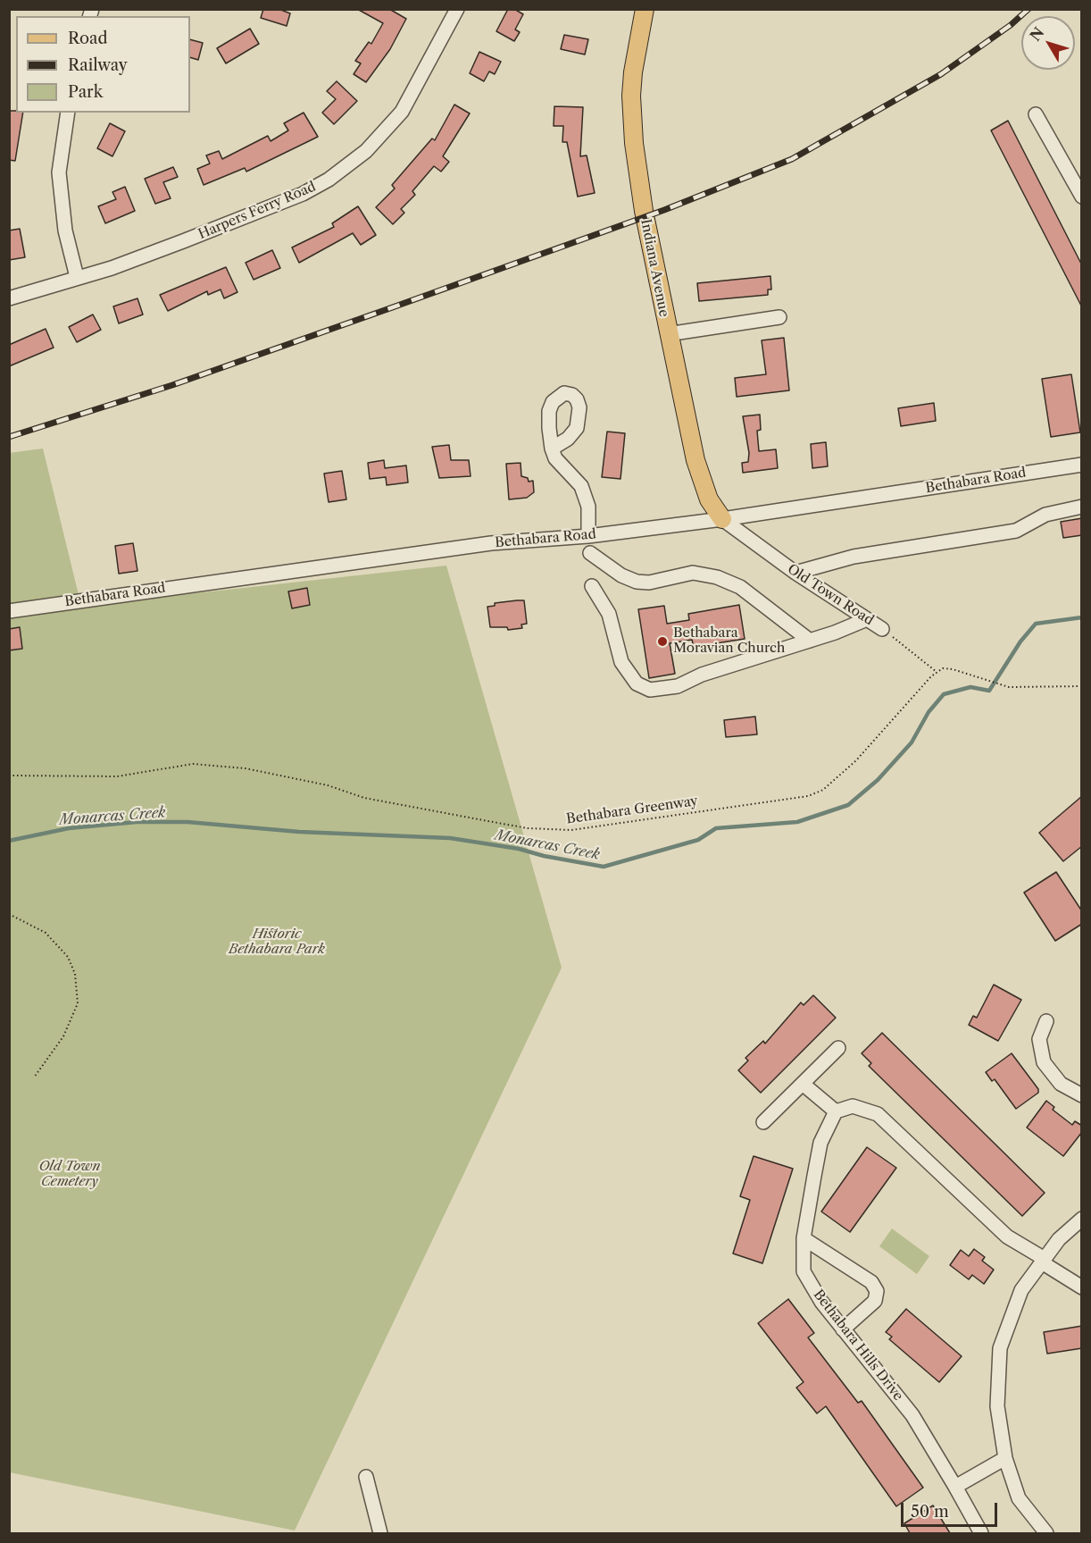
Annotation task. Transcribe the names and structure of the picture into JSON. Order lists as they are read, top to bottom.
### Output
{
  "streets": {
    "main road": ["Indiana Avenue"],
    "street": [
      "Harpers Ferry Road",
      "Bethabara Road",
      "Old Town Road",
      "Bethabara Hills Drive"
    ],
    "path": ["Bethabara Greenway"]
  },
  "crossings": [
    ["Indiana Avenue", "Bethabara Road"],
    ["Indiana Avenue", "Old Town Road"],
    ["Bethabara Road", "Old Town Road"],
    ["Old Town Road", "Bethabara Greenway"]
  ],
  "water": ["Monarcas Creek"],
  "parks": ["Historic Bethabara Park", "Old Town Cemetery"],
  "places": ["Bethabara Moravian Church"],
  "legend": ["Road", "Railway", "Park"],
  "scale_bar": "50 m",
  "north": "top left"
}
